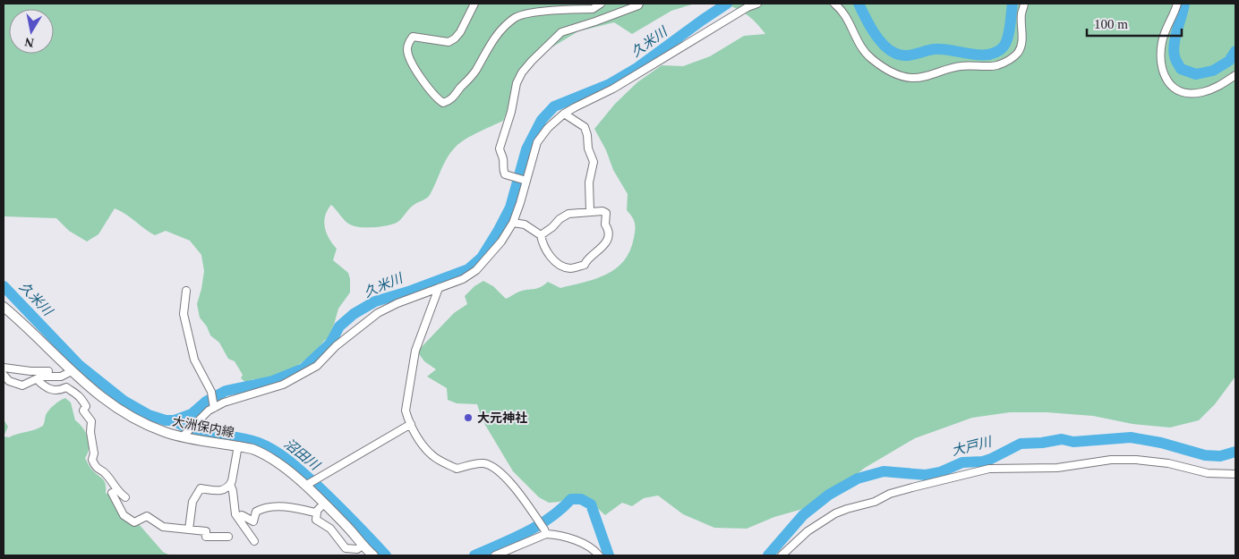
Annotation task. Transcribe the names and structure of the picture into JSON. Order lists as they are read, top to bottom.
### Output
{
  "streets": {
    "main road": ["大洲保内線"]
  },
  "water": ["久米川", "大戸川", "沼田川"],
  "places": ["大元神社"],
  "scale_bar": "100 m",
  "north": "bottom"
}
